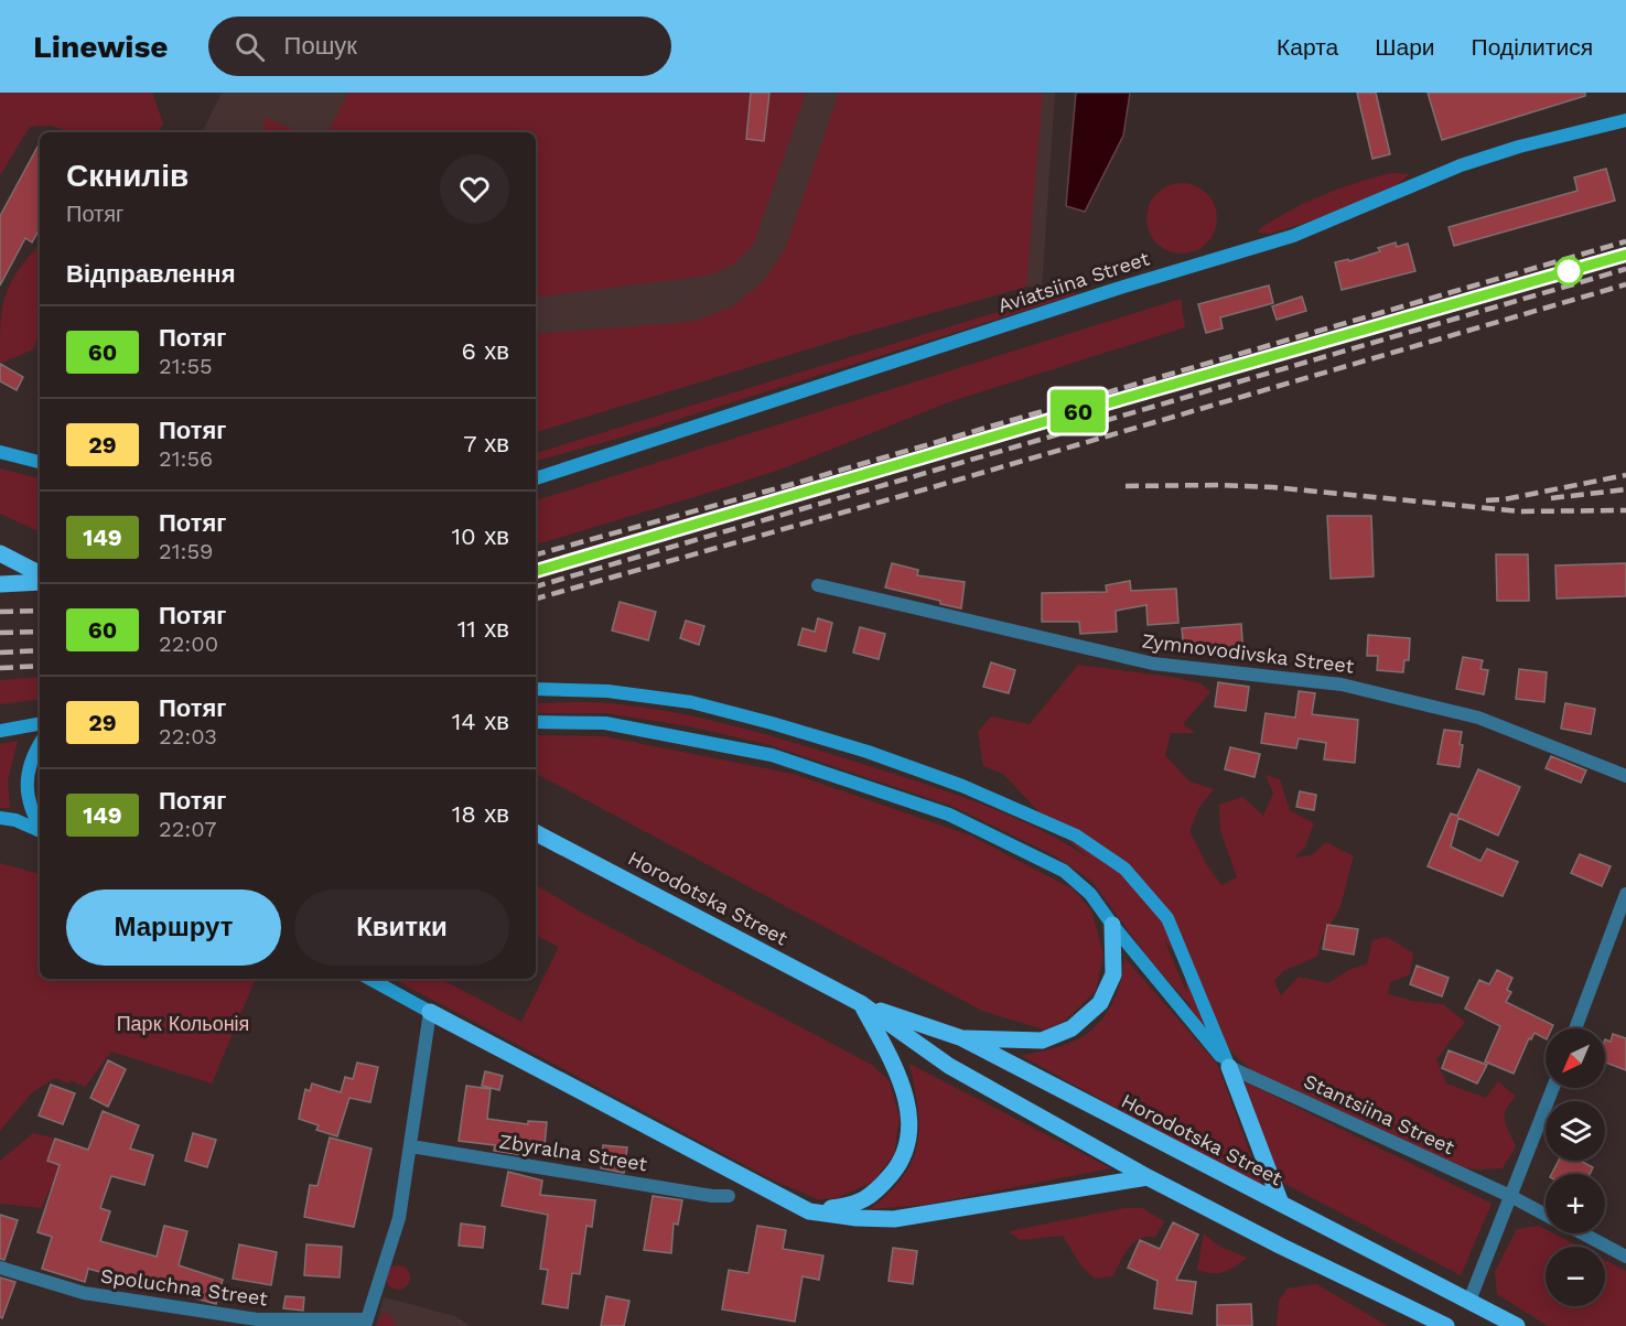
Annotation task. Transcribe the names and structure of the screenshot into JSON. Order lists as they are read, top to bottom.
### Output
{
  "streets": {
    "main road": ["Horodotska Street"],
    "street": [
      "Aviatsiina Street",
      "Zymnovodivska Street",
      "Stantsiina Street",
      "Zbyralna Street",
      "Spoluchna Street"
    ]
  },
  "parks": ["Парк Кольонія"],
  "north": "bottom left",
  "page": {
    "header": "Linewise",
    "search": "Пошук",
    "nav": ["Карта", "Шари", "Поділитися"],
    "on_map": "60",
    "heading": [
      ["Скнилів", "Потяг"],
      "Відправлення"
    ],
    "list": [
      {
        "mark": "60",
        "name": "Потяг",
        "note": "21:55",
        "value": "6 хв"
      },
      {
        "mark": "29",
        "name": "Потяг",
        "note": "21:56",
        "value": "7 хв"
      },
      {
        "mark": "149",
        "name": "Потяг",
        "note": "21:59",
        "value": "10 хв"
      },
      {
        "mark": "60",
        "name": "Потяг",
        "note": "22:00",
        "value": "11 хв"
      },
      {
        "mark": "29",
        "name": "Потяг",
        "note": "22:03",
        "value": "14 хв"
      },
      {
        "mark": "149",
        "name": "Потяг",
        "note": "22:07",
        "value": "18 хв"
      }
    ],
    "buttons": ["Маршрут", "Квитки"],
    "map_buttons": ["+", "−"]
  }
}
